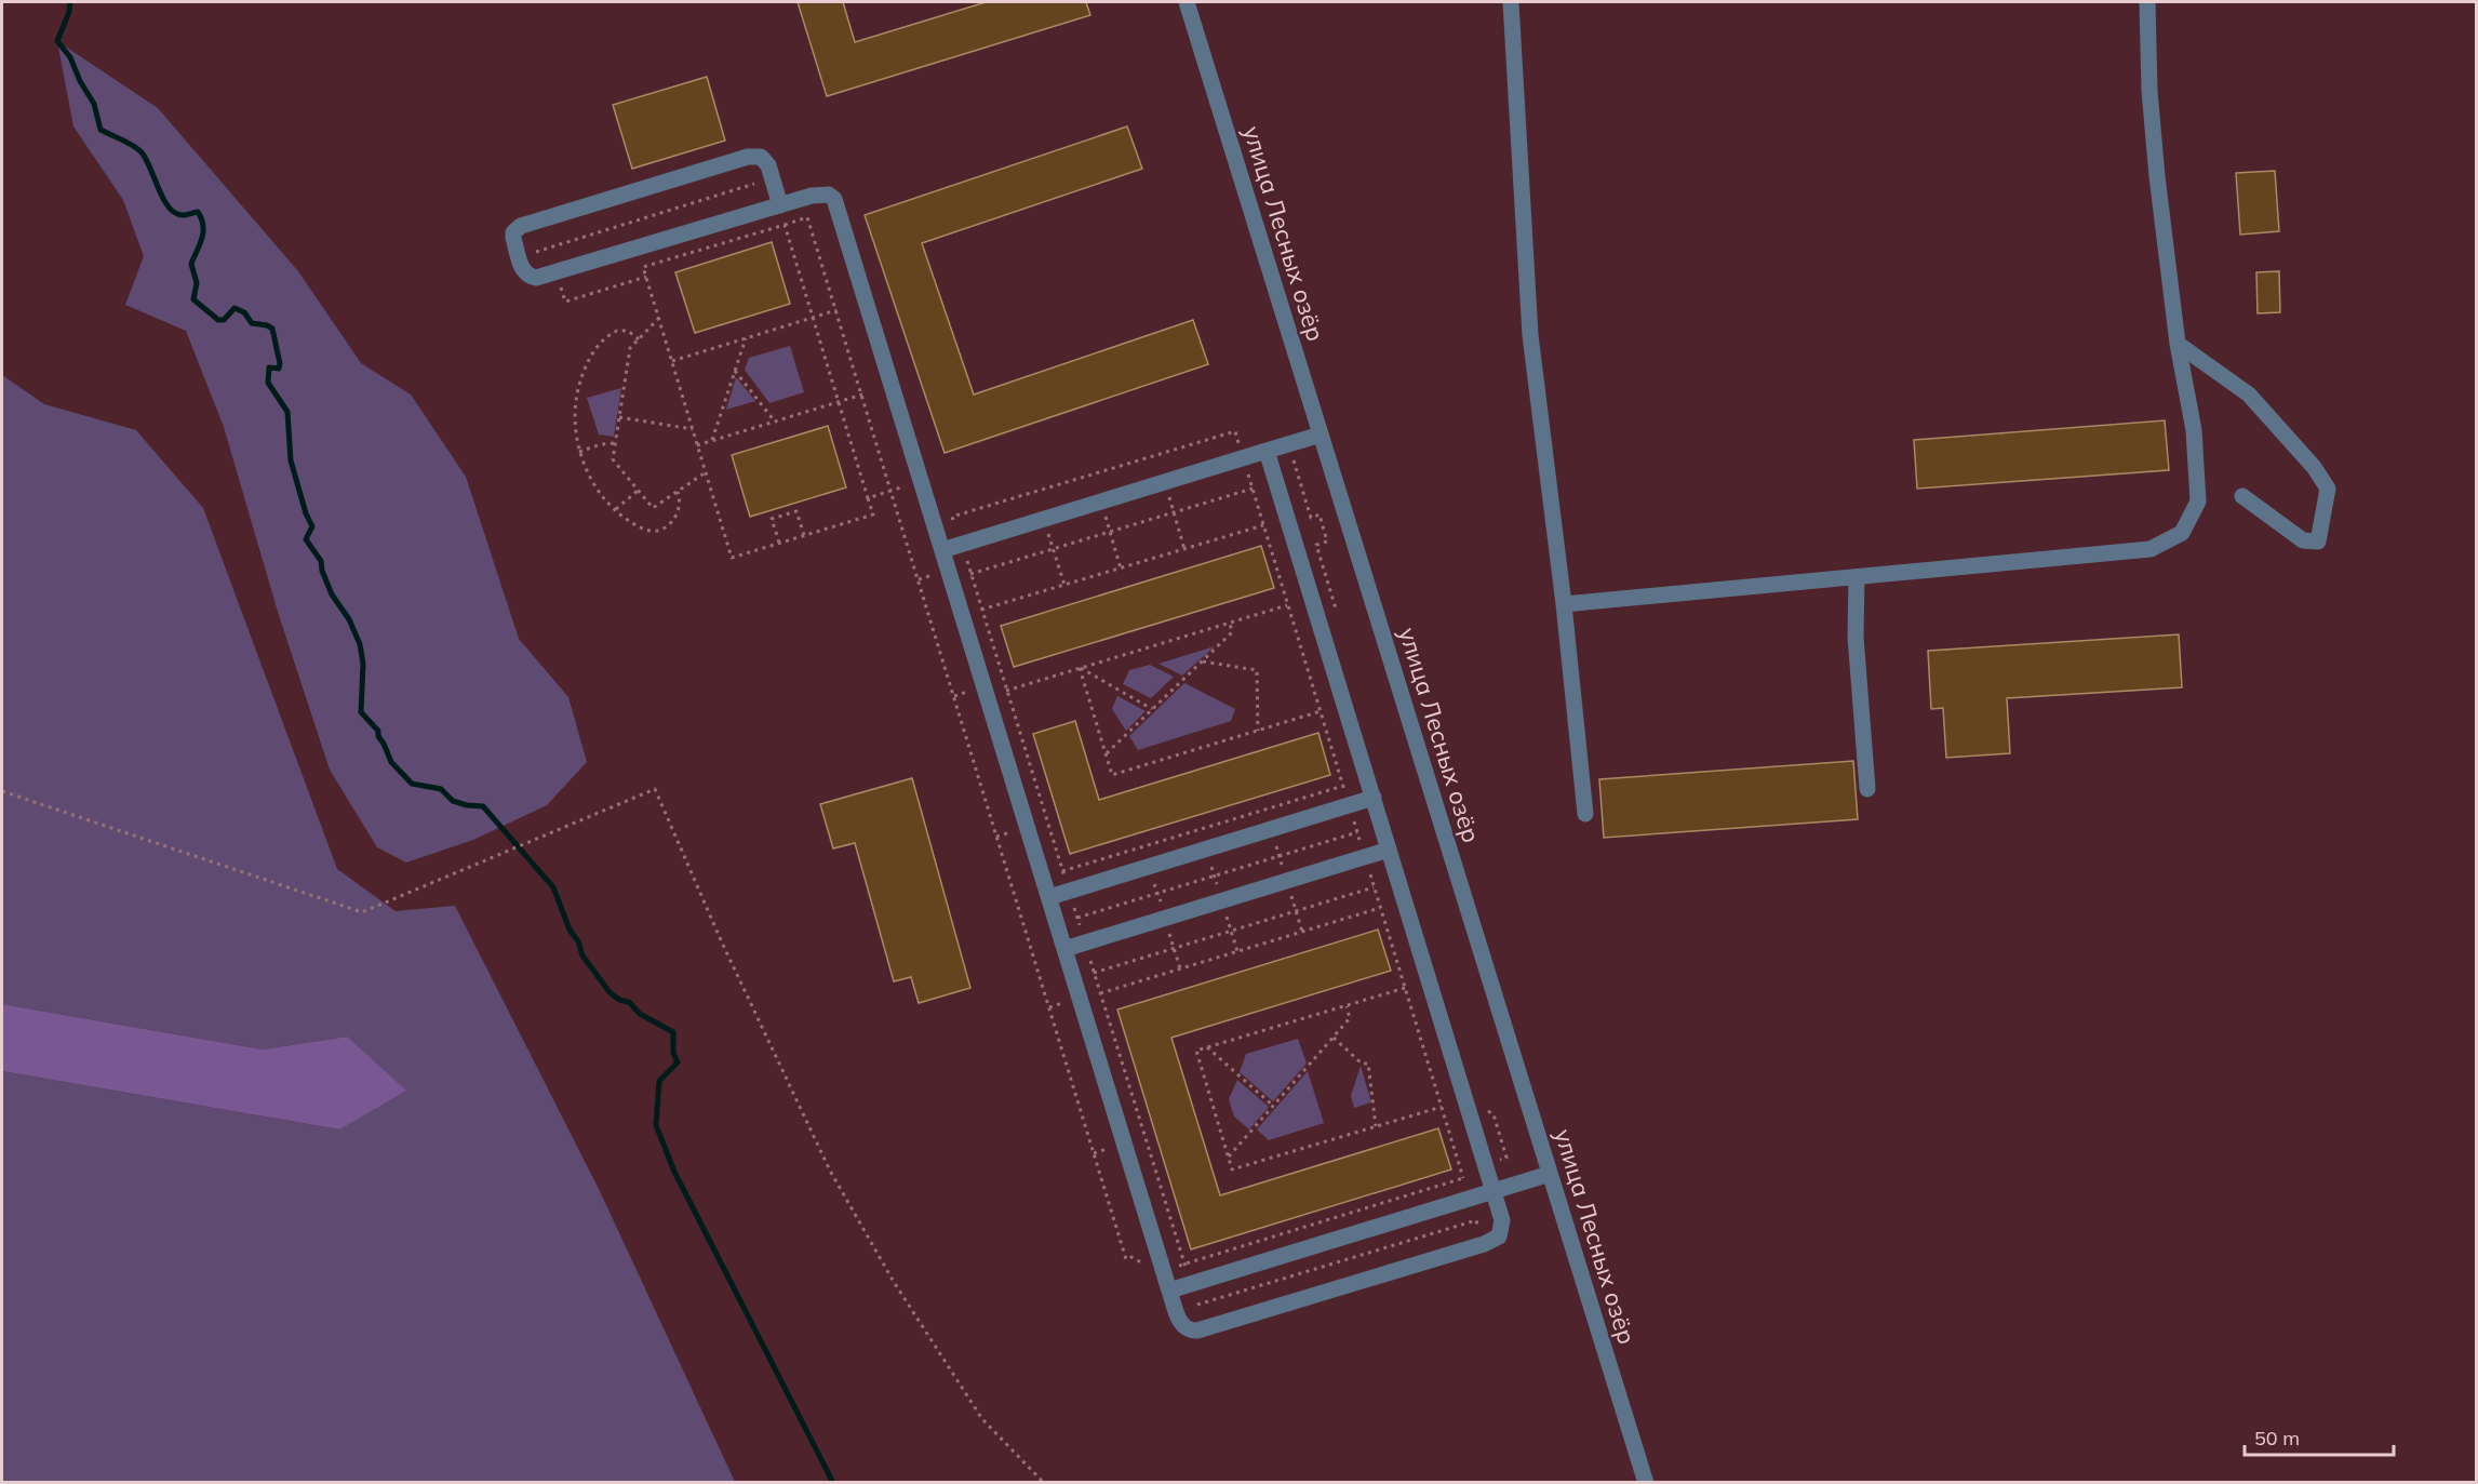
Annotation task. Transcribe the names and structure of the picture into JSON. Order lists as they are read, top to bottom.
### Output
{
  "streets": {
    "street": ["улица Лесных озёр"]
  },
  "scale_bar": "50 m"
}
